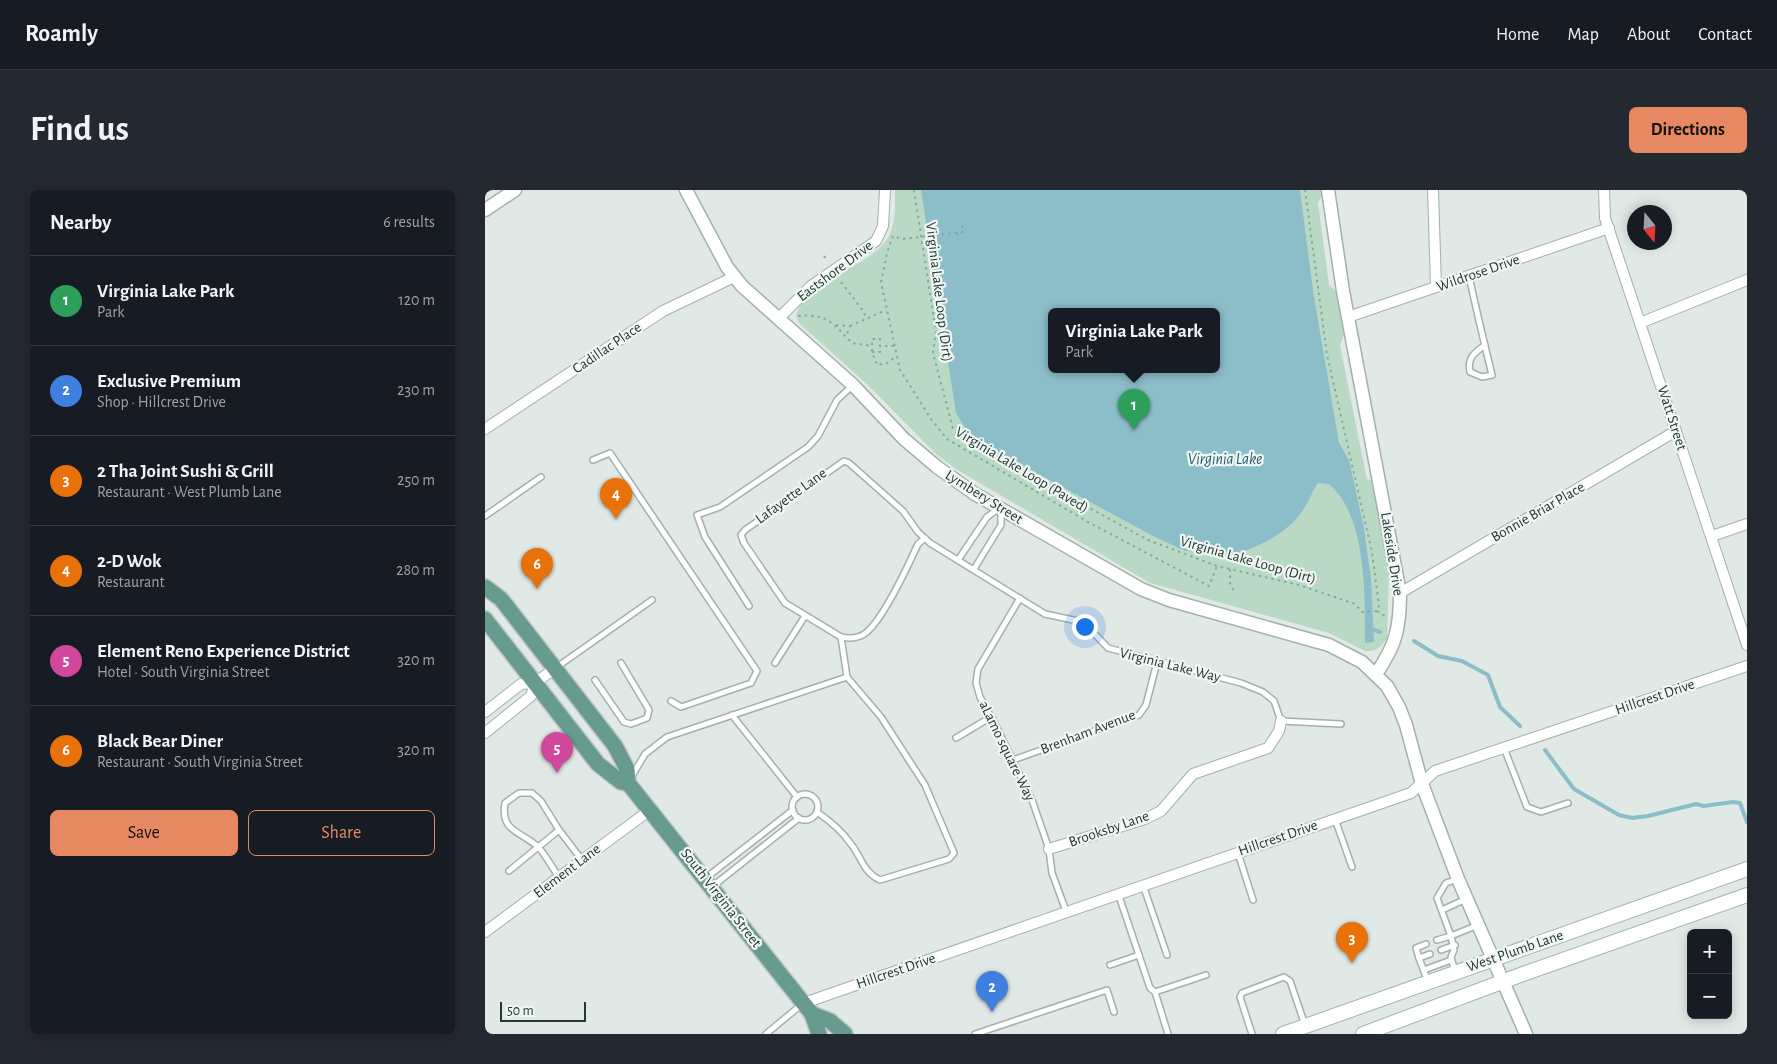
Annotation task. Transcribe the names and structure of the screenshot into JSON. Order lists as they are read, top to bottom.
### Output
{
  "streets": {
    "main road": ["South Virginia Street", "West Plumb Lane"],
    "street": [
      "Eastshore Drive",
      "Wildrose Drive",
      "Cadillac Place",
      "Watt Street",
      "Lymbery Street",
      "Bonnie Briar Place",
      "Lakeside Drive",
      "Hillcrest Drive",
      "Brooksby Lane",
      "Element Lane"
    ],
    "lane": [
      "Lafayette Lane",
      "Virginia Lake Way",
      "Brenham Avenue",
      "aLamo square Way"
    ],
    "path": ["Virginia Lake Loop (Dirt)", "Virginia Lake Loop (Paved)"]
  },
  "crossings": [
    ["Eastshore Drive", "Lymbery Street"],
    ["Wildrose Drive", "Watt Street"],
    ["Wildrose Drive", "Lakeside Drive"],
    ["Virginia Lake Loop (Dirt)", "Virginia Lake Loop (Paved)"],
    ["Cadillac Place", "Lymbery Street"],
    ["Watt Street", "Bonnie Briar Place"],
    ["Lafayette Lane", "Virginia Lake Way"],
    ["Lymbery Street", "Lakeside Drive"],
    ["Bonnie Briar Place", "Lakeside Drive"],
    ["Virginia Lake Way", "Brenham Avenue"],
    ["Virginia Lake Way", "aLamo square Way"],
    ["Virginia Lake Way", "Brooksby Lane"],
    ["Hillcrest Drive", "aLamo square Way"],
    ["Hillcrest Drive", "South Virginia Street"],
    ["Brenham Avenue", "aLamo square Way"],
    ["aLamo square Way", "Brooksby Lane"],
    ["Element Lane", "South Virginia Street"]
  ],
  "water": ["Virginia Lake"],
  "scale_bar": "50 m",
  "north": "bottom",
  "page": {
    "header": "Roamly",
    "nav": [
      "Home",
      "Map",
      "About",
      "Contact"
    ],
    "buttons": [
      "Directions",
      ["Save", "Share"]
    ],
    "title": "Find us",
    "heading": ["Nearby", "6 results"],
    "list": [
      {
        "mark": "1",
        "name": "Virginia Lake Park",
        "note": "Park",
        "value": "120 m"
      },
      {
        "mark": "2",
        "name": "Exclusive Premium",
        "note": "Shop · Hillcrest Drive",
        "value": "230 m"
      },
      {
        "mark": "3",
        "name": "2 Tha Joint Sushi & Grill",
        "note": "Restaurant · West Plumb Lane",
        "value": "250 m"
      },
      {
        "mark": "4",
        "name": "2-D Wok",
        "note": "Restaurant",
        "value": "280 m"
      },
      {
        "mark": "5",
        "name": "Element Reno Experience District",
        "note": "Hotel · South Virginia Street",
        "value": "320 m"
      },
      {
        "mark": "6",
        "name": "Black Bear Diner",
        "note": "Restaurant · South Virginia Street",
        "value": "320 m"
      }
    ],
    "popup": ["Virginia Lake Park", "Park"],
    "pins": [
      "1",
      "4",
      "6",
      "5",
      "3",
      "2"
    ],
    "map_buttons": ["+", "−"],
    "scale": "50 m"
  }
}
